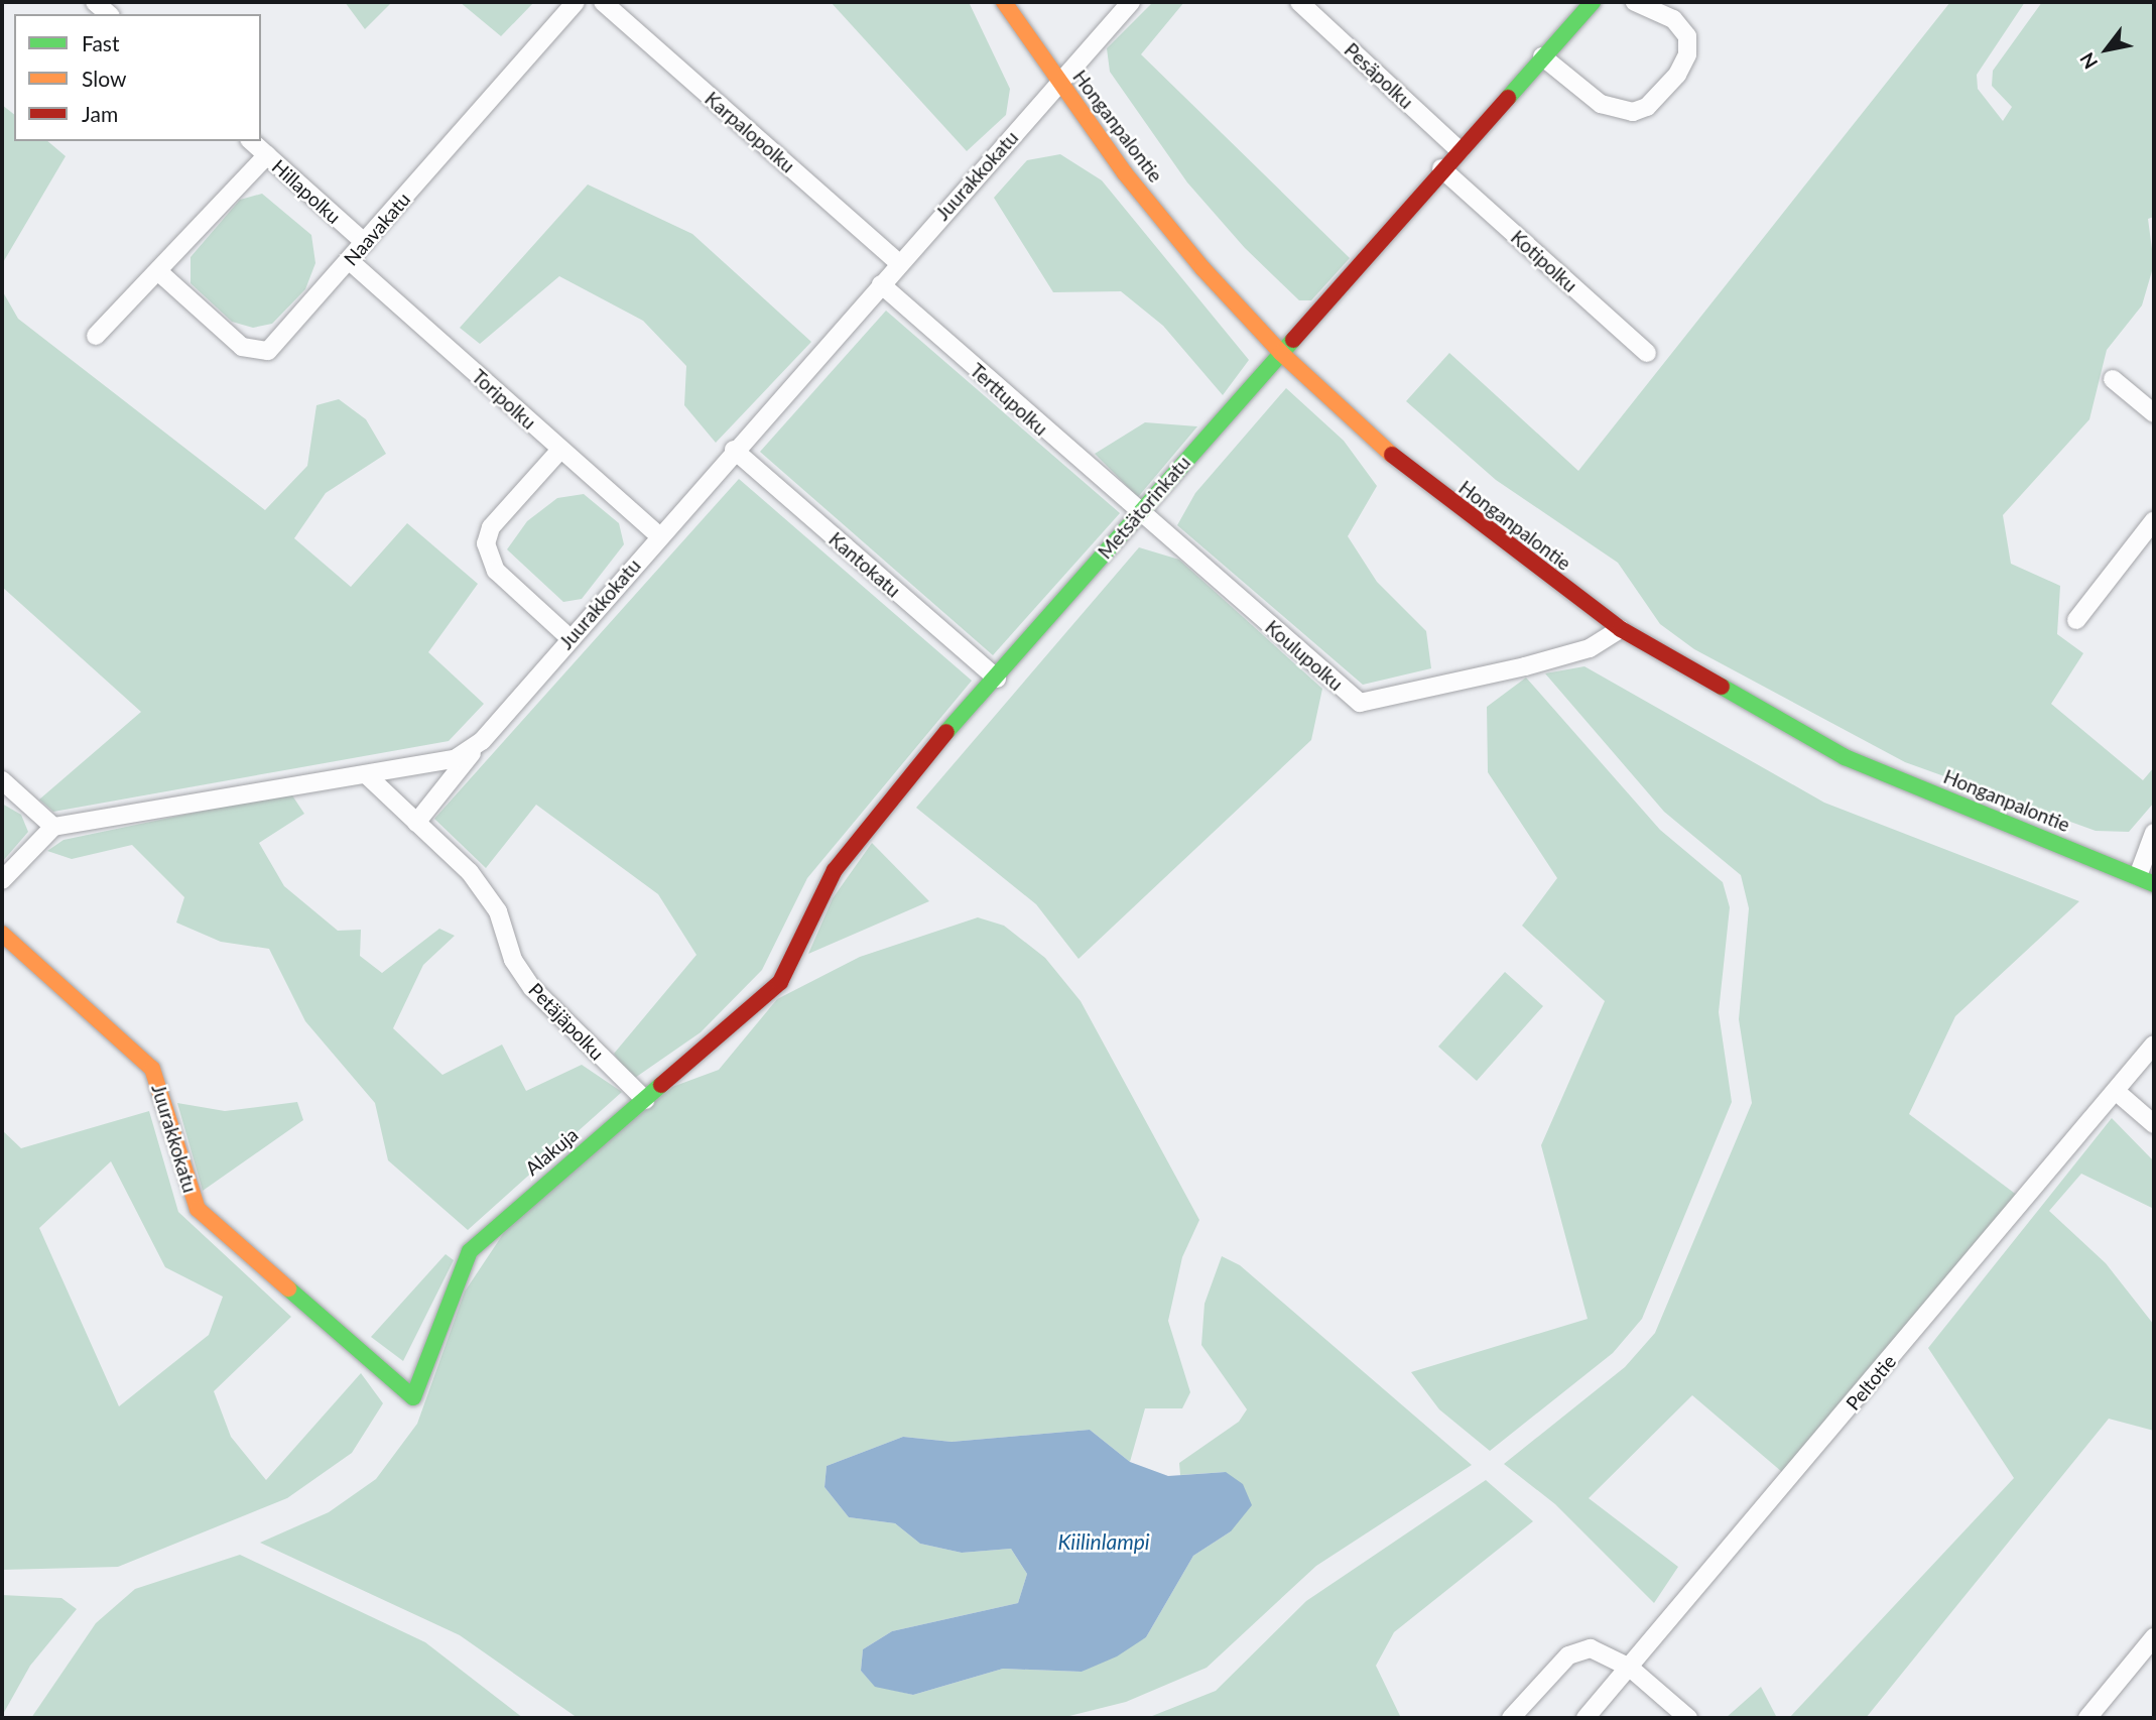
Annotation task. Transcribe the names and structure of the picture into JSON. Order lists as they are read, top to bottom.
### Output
{
  "streets": {
    "street": [
      "Pesäpolku",
      "Honganpalontie",
      "Karpalopolku",
      "Juurakkokatu",
      "Hillapolku",
      "Naavakatu",
      "Kotipolku",
      "Toripolku",
      "Terttupolku",
      "Metsätorinkatu",
      "Kantokatu",
      "Koulupolku",
      "Petäjäpolku",
      "Alakuja",
      "Peltotie"
    ]
  },
  "crossings": [
    ["Pesäpolku", "Metsätorinkatu"],
    ["Honganpalontie", "Juurakkokatu"],
    ["Honganpalontie", "Metsätorinkatu"],
    ["Honganpalontie", "Koulupolku"],
    ["Karpalopolku", "Juurakkokatu"],
    ["Juurakkokatu", "Toripolku"],
    ["Juurakkokatu", "Terttupolku"],
    ["Juurakkokatu", "Kantokatu"],
    ["Juurakkokatu", "Petäjäpolku"],
    ["Juurakkokatu", "Alakuja"],
    ["Hillapolku", "Naavakatu"],
    ["Naavakatu", "Toripolku"],
    ["Kotipolku", "Metsätorinkatu"],
    ["Terttupolku", "Metsätorinkatu"],
    ["Terttupolku", "Koulupolku"],
    ["Metsätorinkatu", "Kantokatu"],
    ["Metsätorinkatu", "Koulupolku"],
    ["Metsätorinkatu", "Alakuja"],
    ["Petäjäpolku", "Alakuja"]
  ],
  "water": ["Kiilinlampi"],
  "legend": ["Fast", "Slow", "Jam"],
  "north": "bottom left"
}
